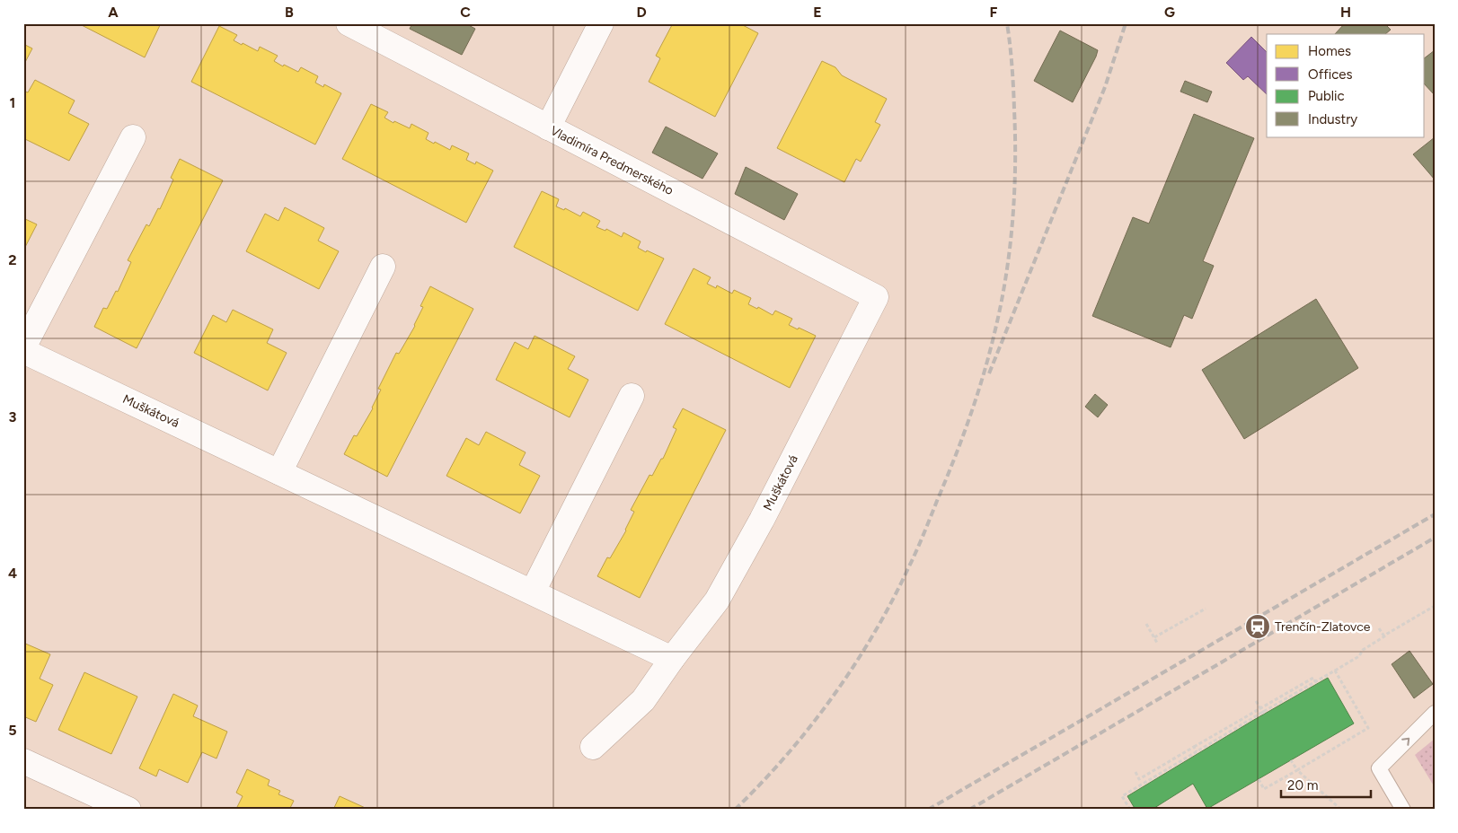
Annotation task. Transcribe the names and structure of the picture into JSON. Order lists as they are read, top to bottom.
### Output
{
  "streets": {
    "street": ["Vladimíra Predmerského", "Muškátová"]
  },
  "crossings": [
    ["Vladimíra Predmerského", "Muškátová"]
  ],
  "places": {
    "station": ["Trenčín-Zlatovce"]
  },
  "legend": [
    "Homes",
    "Offices",
    "Public",
    "Industry"
  ],
  "scale_bar": "20 m",
  "grid": {
    "columns": [
      "A",
      "B",
      "C",
      "D",
      "E",
      "F",
      "G",
      "H"
    ],
    "rows": [
      "1",
      "2",
      "3",
      "4",
      "5"
    ]
  }
}
